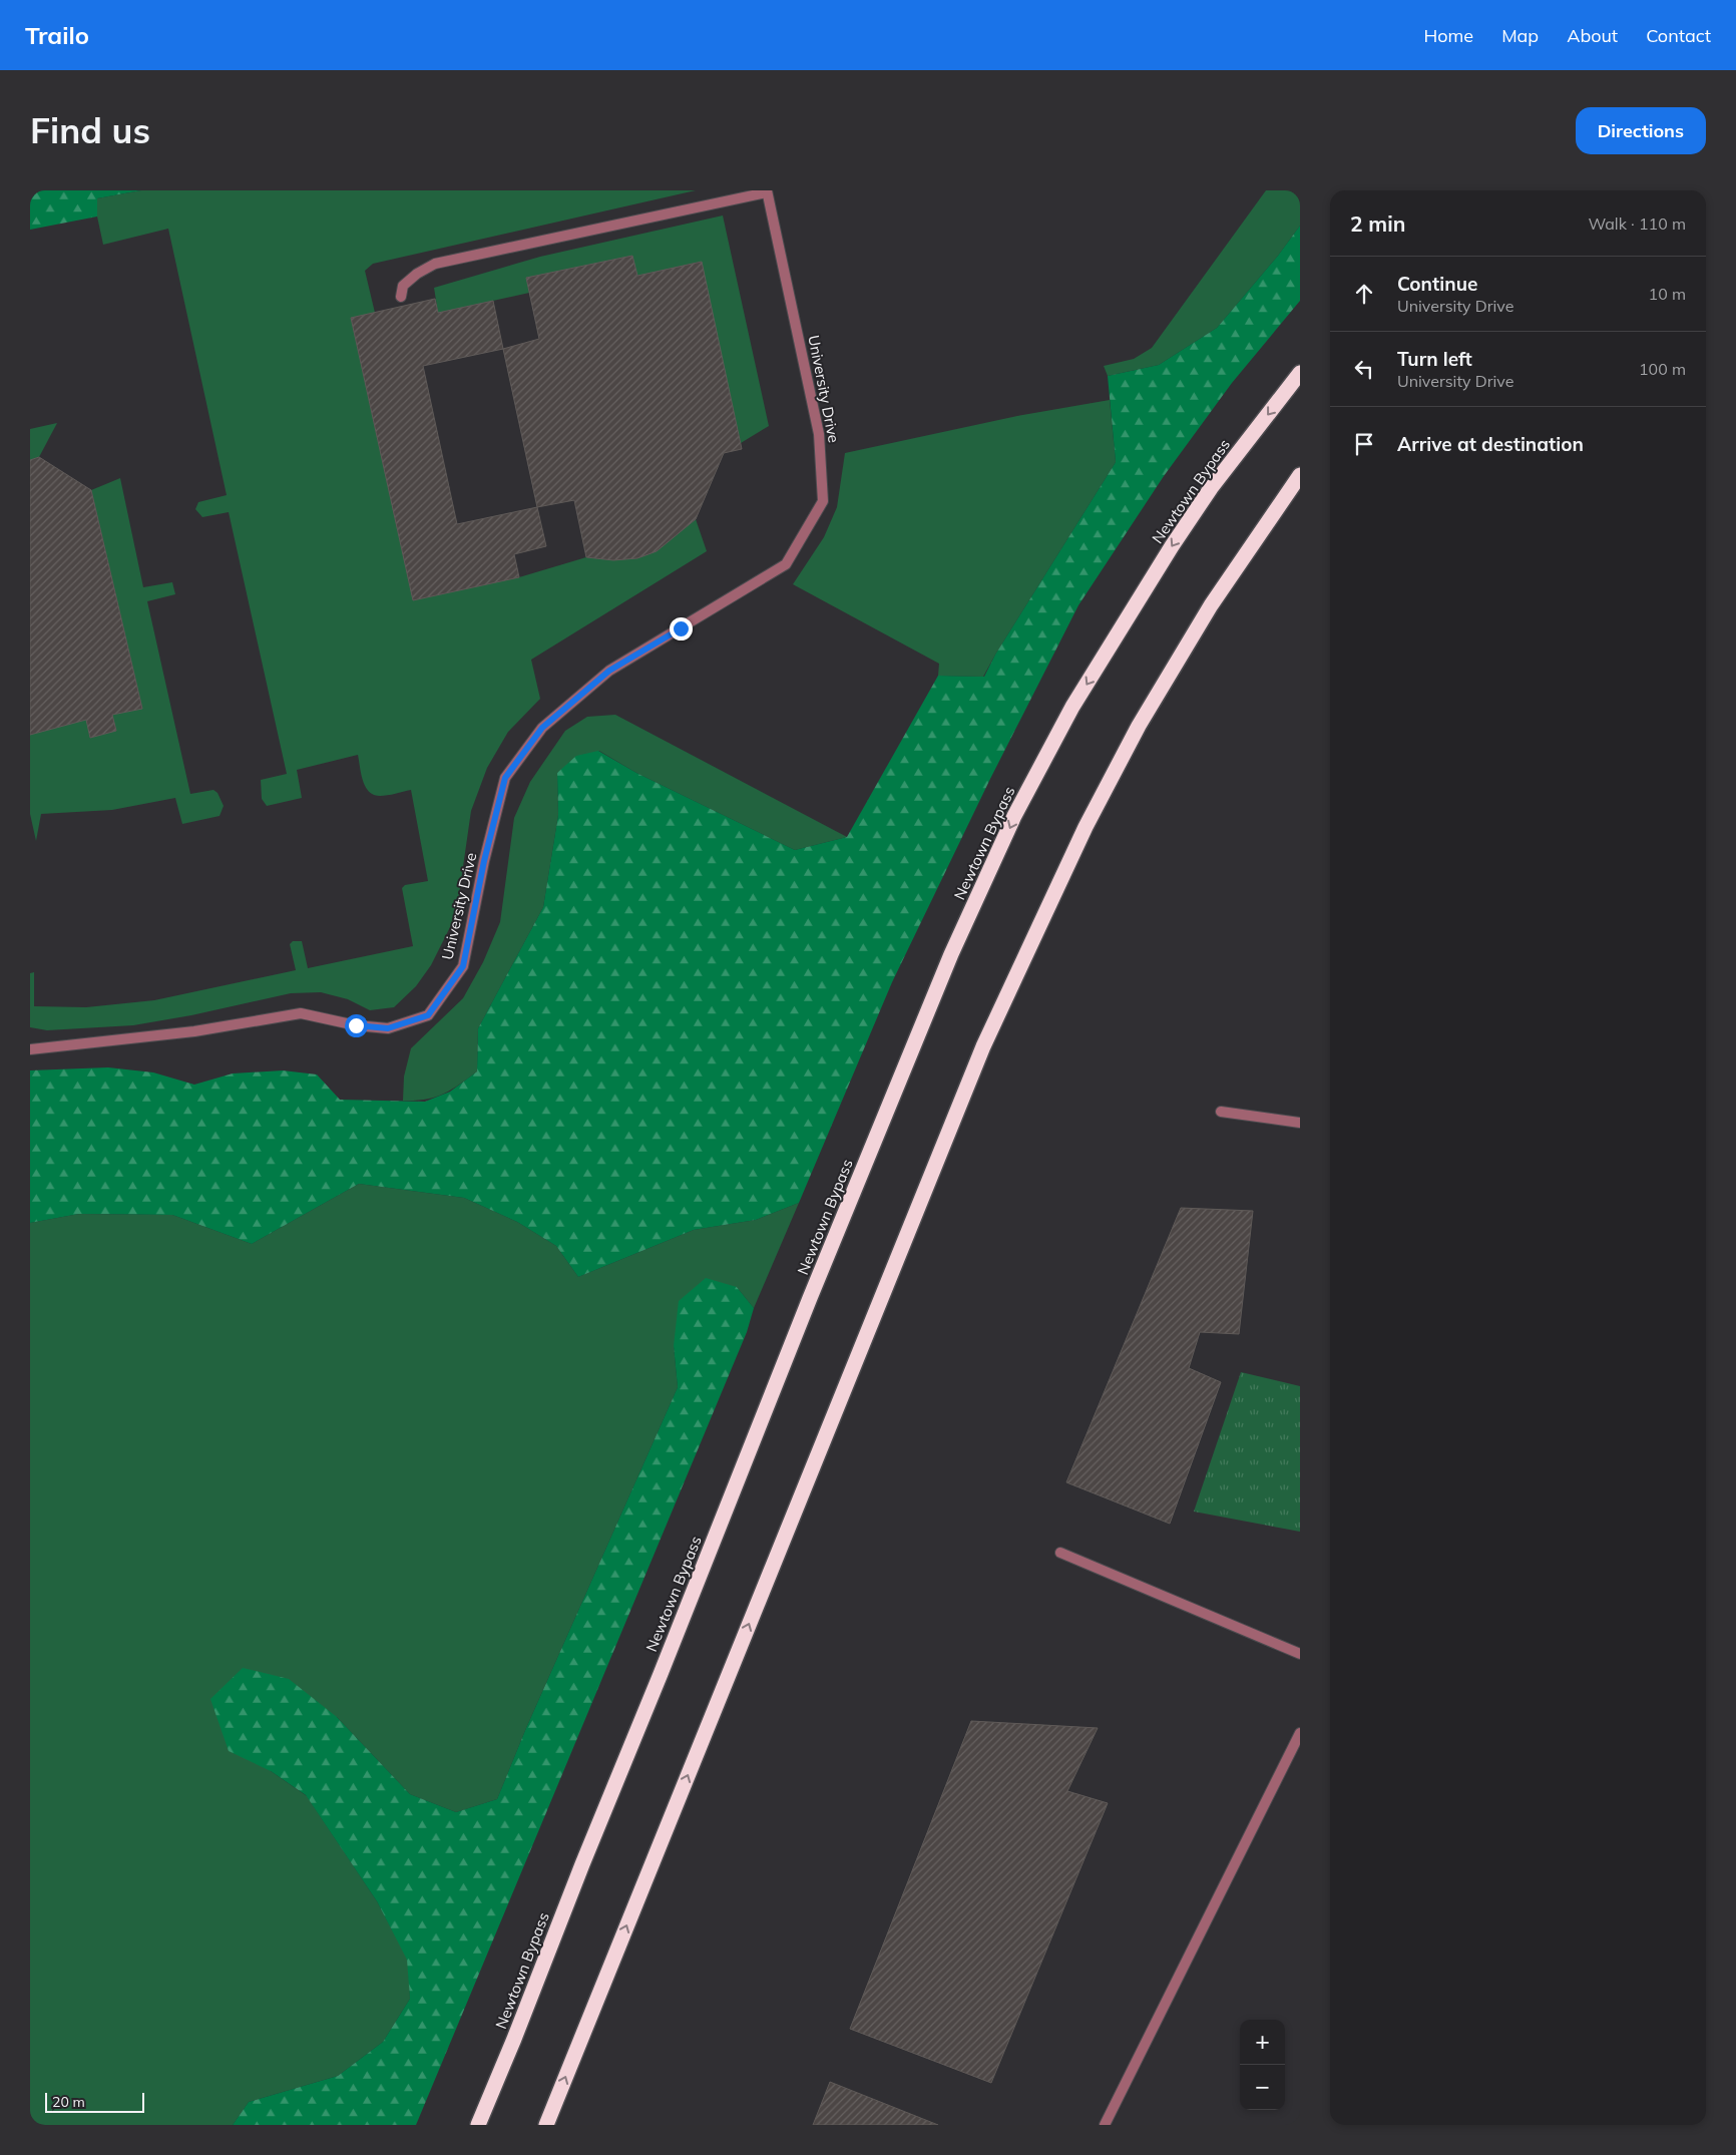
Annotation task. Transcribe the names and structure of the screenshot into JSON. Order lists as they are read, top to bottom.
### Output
{
  "streets": {
    "highway": ["Newtown Bypass"],
    "lane": ["University Drive"]
  },
  "scale_bar": "20 m",
  "page": {
    "header": "Trailo",
    "nav": [
      "Home",
      "Map",
      "About",
      "Contact"
    ],
    "buttons": "Directions",
    "title": "Find us",
    "heading": ["2 min", "Walk · 110 m"],
    "list": [
      ["Continue", "University Drive", "10 m"],
      ["Turn left", "University Drive", "100 m"],
      "Arrive at destination"
    ],
    "map_buttons": ["+", "−"],
    "scale": "20 m"
  }
}
